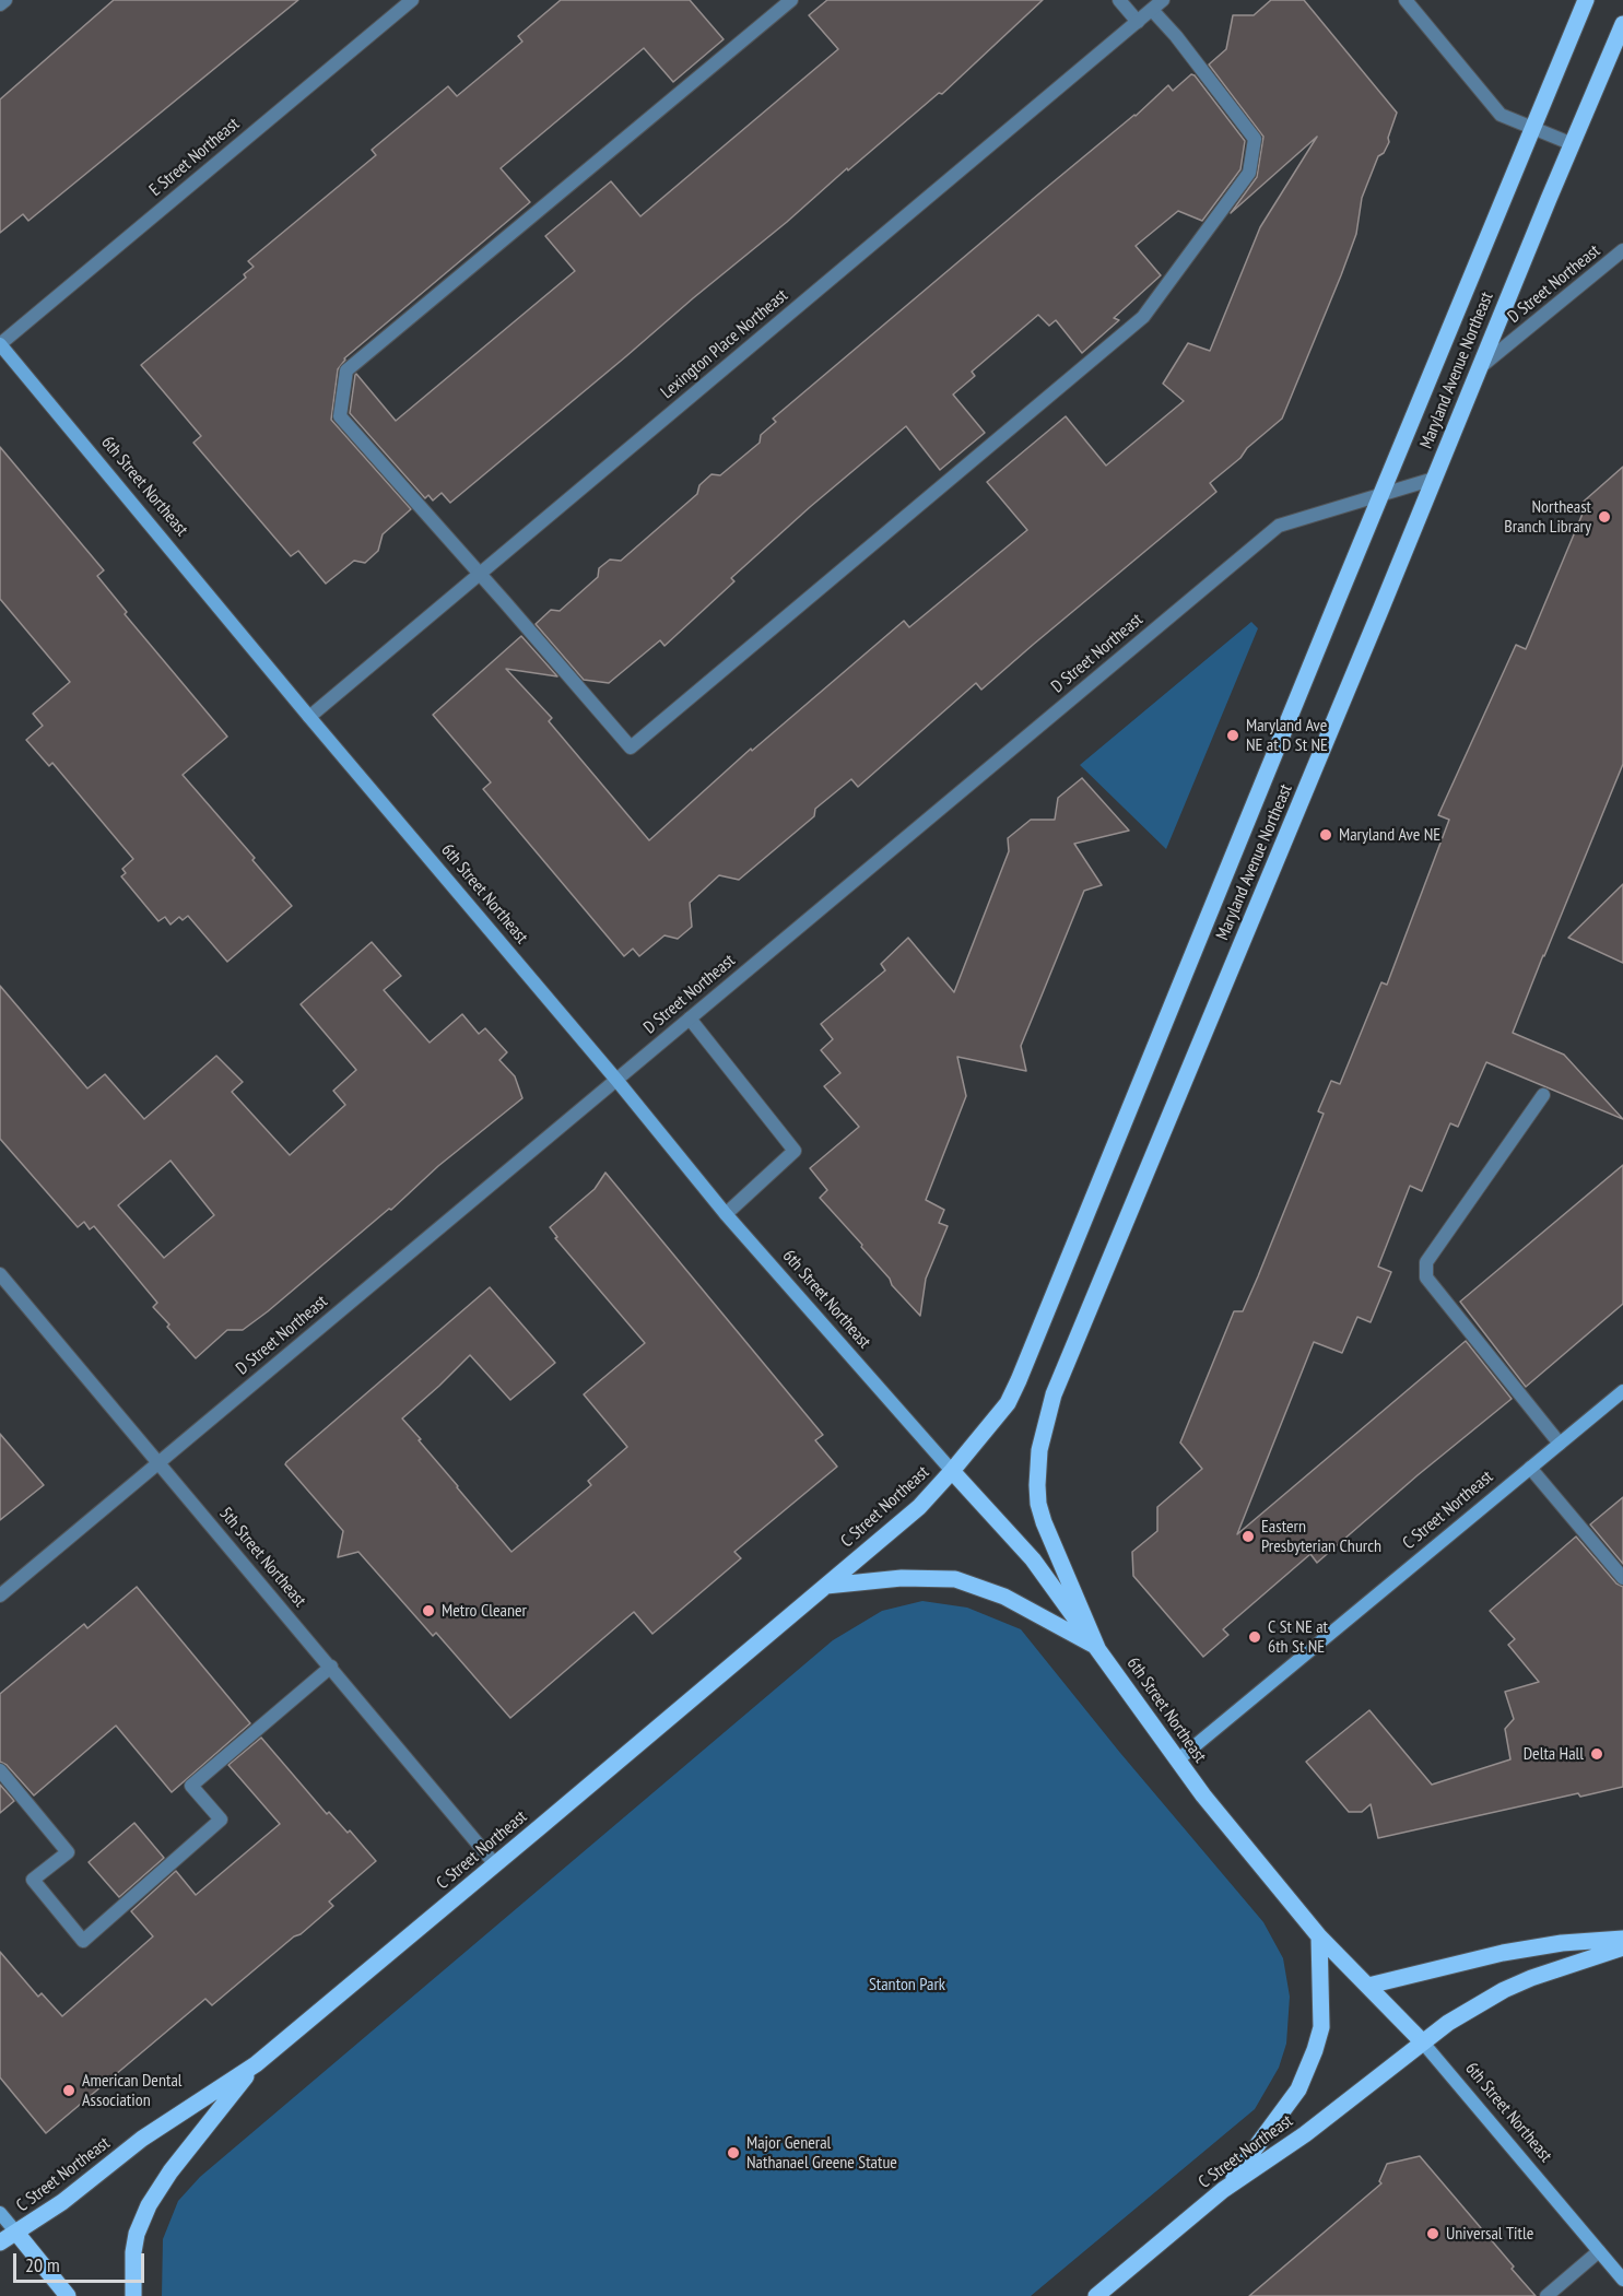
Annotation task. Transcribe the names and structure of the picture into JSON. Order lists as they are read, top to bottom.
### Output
{
  "streets": {
    "main road": ["Maryland Avenue Northeast", "6th Street Northeast", "C Street Northeast"],
    "street": [
      "E Street Northeast",
      "D Street Northeast",
      "Lexington Place Northeast",
      "5th Street Northeast"
    ]
  },
  "crossings": [
    ["E Street Northeast", "6th Street Northeast"],
    ["D Street Northeast", "Maryland Avenue Northeast"],
    ["D Street Northeast", "6th Street Northeast"],
    ["D Street Northeast", "5th Street Northeast"],
    ["Lexington Place Northeast", "6th Street Northeast"],
    ["Maryland Avenue Northeast", "6th Street Northeast"],
    ["Maryland Avenue Northeast", "C Street Northeast"],
    ["6th Street Northeast", "C Street Northeast"],
    ["C Street Northeast", "5th Street Northeast"]
  ],
  "parks": ["Stanton Park"],
  "places": [
    "Northeast Branch Library",
    "Maryland Ave NE at D St NE",
    "Maryland Ave NE",
    "Eastern Presbyterian Church",
    "Metro Cleaner",
    "C St NE at 6th St NE",
    "Delta Hall",
    "American Dental Association",
    "Major General Nathanael Greene Statue",
    "Universal Title"
  ],
  "scale_bar": "20 m"
}
